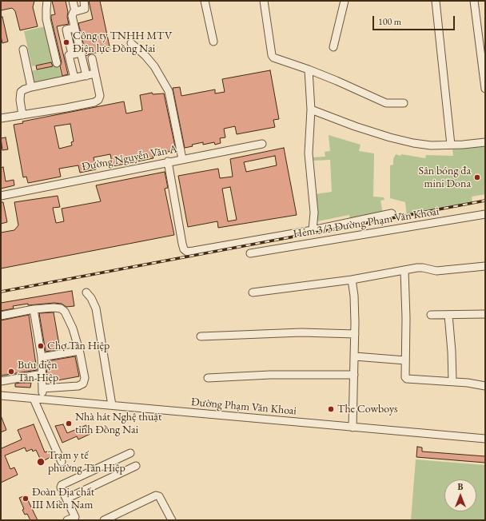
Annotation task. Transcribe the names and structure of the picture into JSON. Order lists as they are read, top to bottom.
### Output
{
  "streets": {
    "street": ["Đường Nguyễn Văn A", "Hẻm 3/3 Đường Phạm Văn Khoai", "Đường Phạm Văn Khoai"]
  },
  "places": [
    "Công ty TNHH MTV Điện lực Đồng Nai",
    "Sân bóng đa mini Dona",
    "Chợ Tân Hiệp",
    "Bưu điện Tân Hiệp",
    "The Cowboys",
    "Nhà hát Nghệ thuật tỉnh Đồng Nai",
    "Trạm y tế phường Tân Hiệp",
    "Đoàn Địa chất III Miền Nam"
  ],
  "scale_bar": "100 m",
  "north": "top"
}
